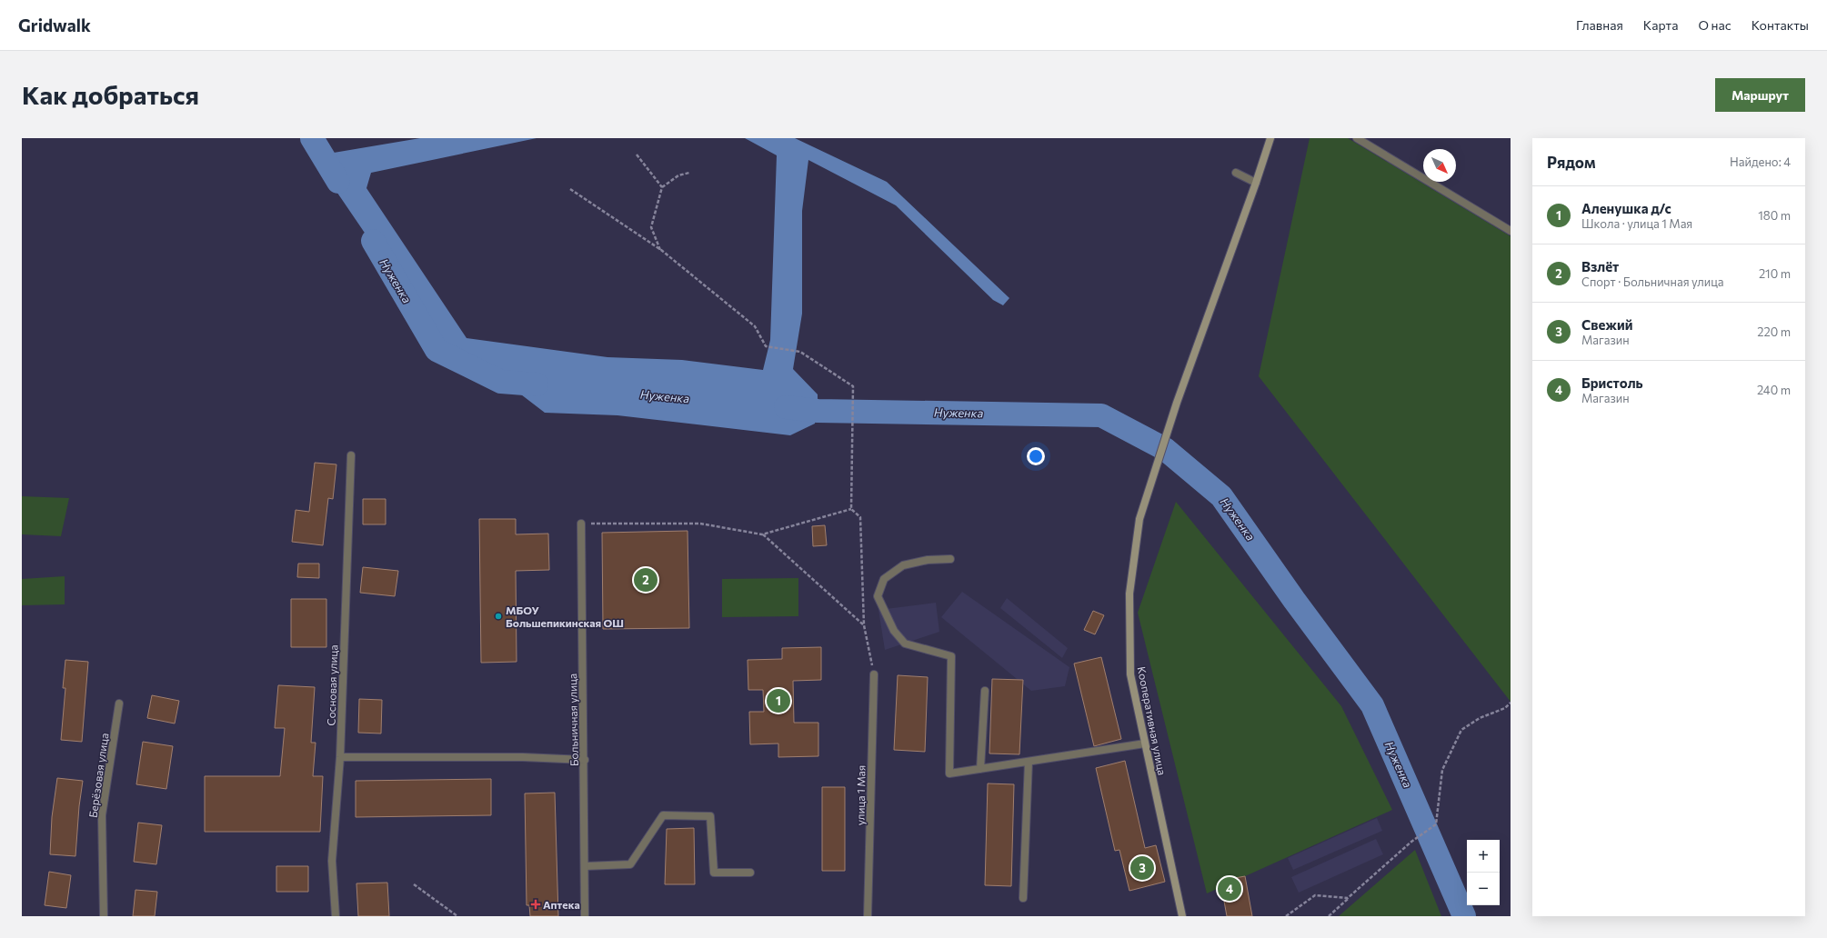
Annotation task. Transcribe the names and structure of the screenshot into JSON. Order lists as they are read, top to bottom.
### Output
{
  "streets": {
    "street": [
      "Сосновая улица",
      "Больничная улица",
      "Кооперативная улица",
      "Берёзовая улица",
      "улица 1 Мая"
    ]
  },
  "water": ["Нуженка"],
  "places": {
    "other": ["МБОУ Большепикинская ОШ"],
    "health": ["Аптека"]
  },
  "north": "bottom right",
  "page": {
    "header": "Gridwalk",
    "nav": [
      "Главная",
      "Карта",
      "О нас",
      "Контакты"
    ],
    "buttons": "Маршрут",
    "title": "Как добраться",
    "heading": ["Рядом", "Найдено: 4"],
    "list": [
      {
        "mark": "1",
        "name": "Аленушка д/с",
        "note": "Школа · улица 1 Мая",
        "value": "180 m"
      },
      {
        "mark": "2",
        "name": "Взлёт",
        "note": "Спорт · Больничная улица",
        "value": "210 m"
      },
      {
        "mark": "3",
        "name": "Свежий",
        "note": "Магазин",
        "value": "220 m"
      },
      {
        "mark": "4",
        "name": "Бристоль",
        "note": "Магазин",
        "value": "240 m"
      }
    ],
    "pins": [
      "2",
      "1",
      "3",
      "4"
    ],
    "map_buttons": ["+", "−"]
  }
}
